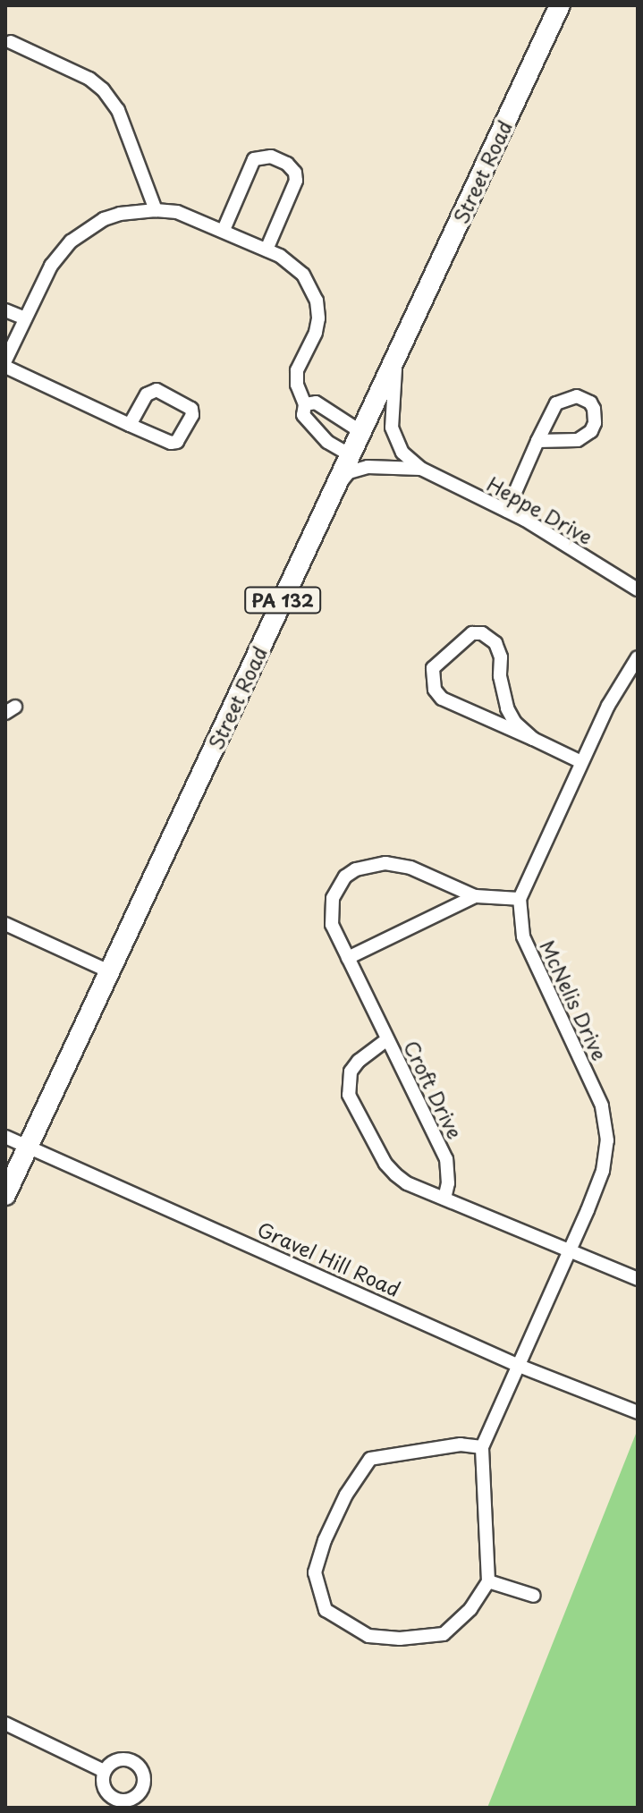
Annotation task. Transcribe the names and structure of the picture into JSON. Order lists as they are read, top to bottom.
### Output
{
  "streets": {
    "main road": ["Street Road", "PA 132"],
    "street": [
      "Heppe Drive",
      "McNelis Drive",
      "Croft Drive",
      "Gravel Hill Road"
    ]
  },
  "crossings": [
    ["Street Road", "Heppe Drive"],
    ["Street Road", "Gravel Hill Road"],
    ["McNelis Drive", "Croft Drive"],
    ["McNelis Drive", "Gravel Hill Road"]
  ]
}
